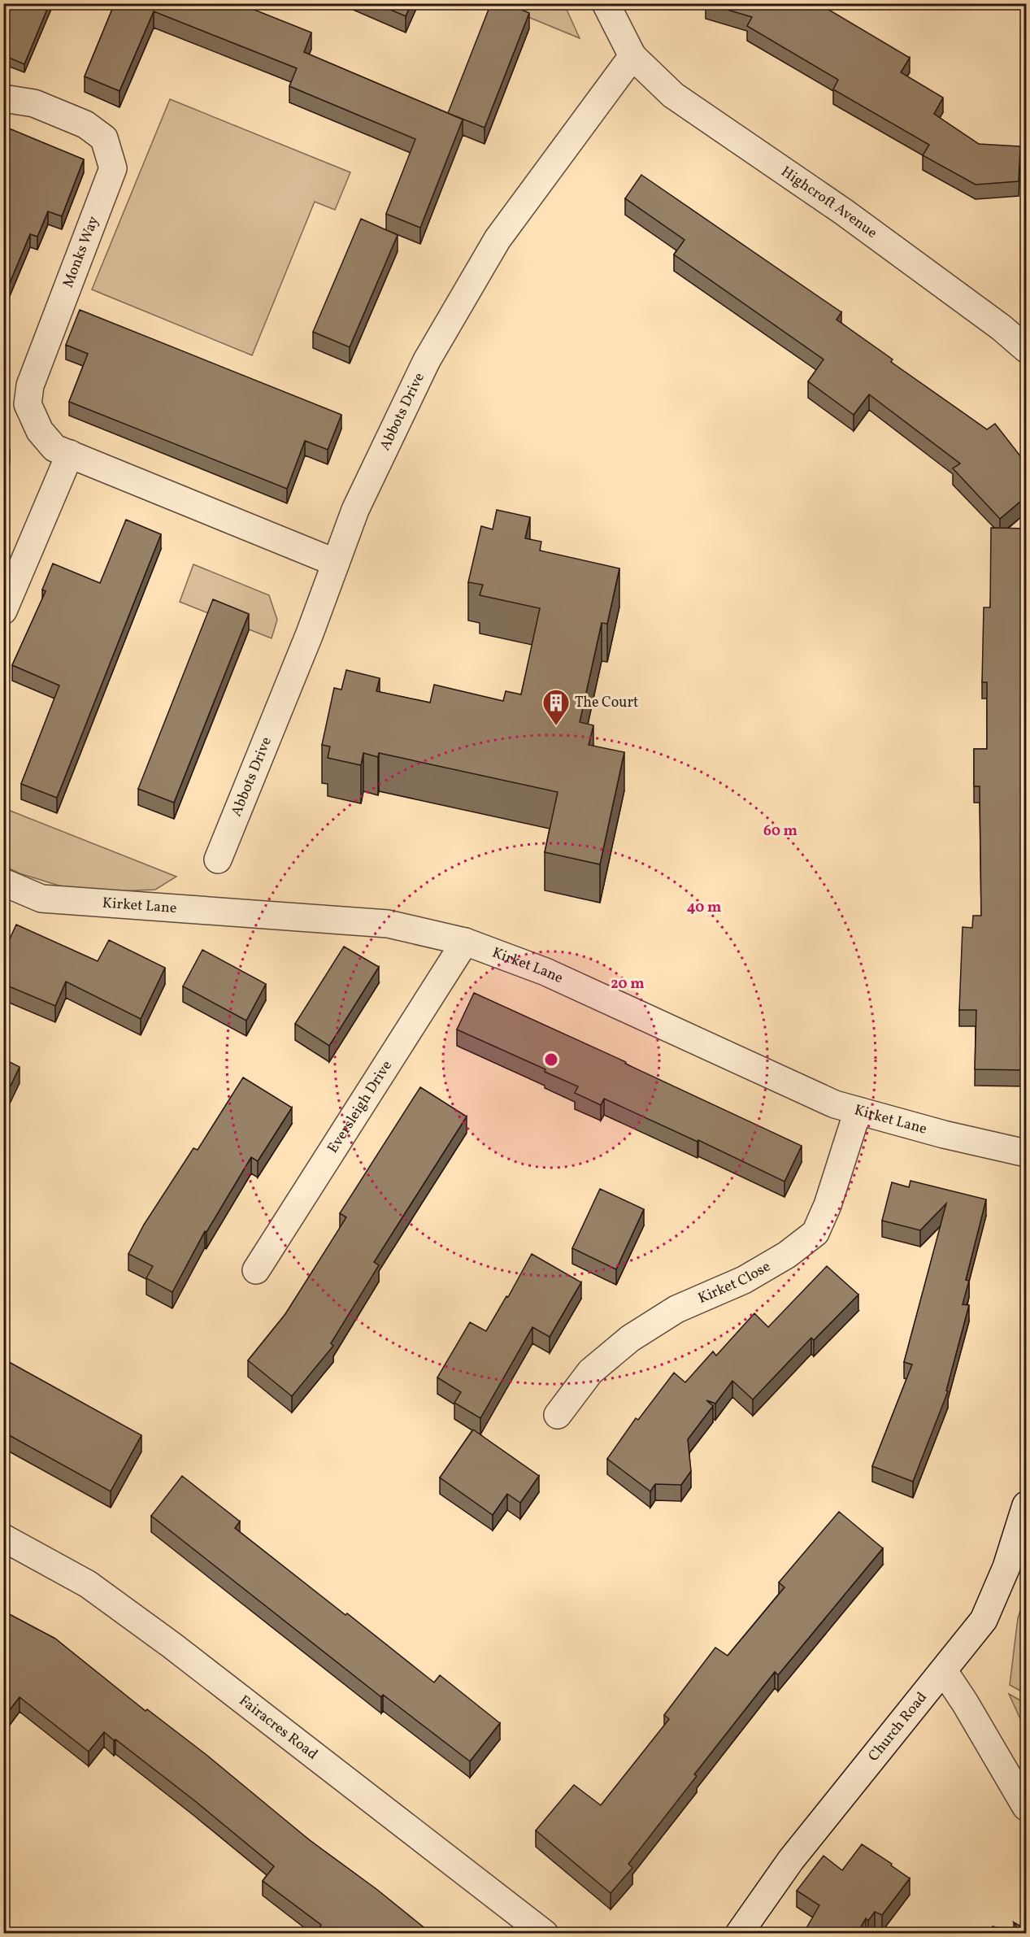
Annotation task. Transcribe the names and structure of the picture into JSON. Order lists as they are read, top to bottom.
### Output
{
  "streets": {
    "street": [
      "Highcroft Avenue",
      "Monks Way",
      "Abbots Drive",
      "Kirket Lane",
      "Eversleigh Drive",
      "Kirket Close",
      "Church Road",
      "Fairacres Road"
    ]
  },
  "crossings": [
    ["Highcroft Avenue", "Abbots Drive"],
    ["Monks Way", "Abbots Drive"],
    ["Kirket Lane", "Eversleigh Drive"],
    ["Kirket Lane", "Kirket Close"]
  ],
  "places": {
    "building": ["The Court"]
  },
  "rings": ["60 m", "40 m", "20 m"]
}
